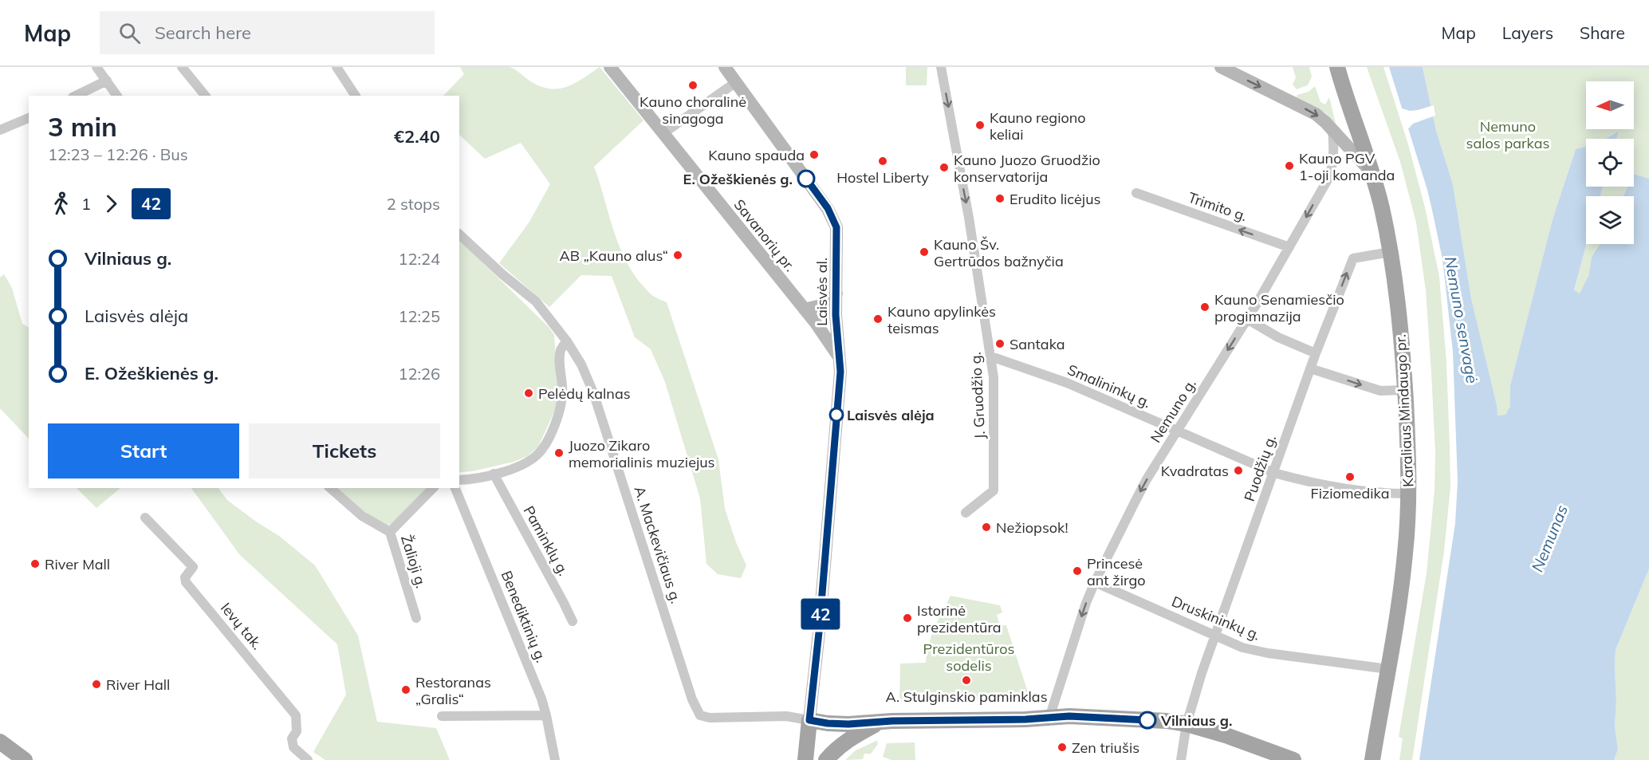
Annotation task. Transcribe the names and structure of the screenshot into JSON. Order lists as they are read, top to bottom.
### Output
{
  "streets": {
    "main road": ["Savanorių pr.", "Laisvės al.", "Karaliaus Mindaugo pr."],
    "street": [
      "Trimito g.",
      "Smalininkų g.",
      "J. Gruodžio g.",
      "Nemuno g.",
      "Puodžių g.",
      "Paminklų g.",
      "A. Mackevičiaus g.",
      "Žalioji g.",
      "Benediktinių g.",
      "Druskininkų g.",
      "Ievų tak."
    ]
  },
  "crossings": [
    ["Trimito g.", "Nemuno g."],
    ["Savanorių pr.", "Laisvės al."],
    ["Laisvės al.", "A. Mackevičiaus g."],
    ["Smalininkų g.", "J. Gruodžio g."],
    ["Smalininkų g.", "Nemuno g."],
    ["Smalininkų g.", "Karaliaus Mindaugo pr."],
    ["Smalininkų g.", "Puodžių g."],
    ["Nemuno g.", "Druskininkų g."],
    ["Karaliaus Mindaugo pr.", "Puodžių g."],
    ["Karaliaus Mindaugo pr.", "Druskininkų g."],
    ["Puodžių g.", "Druskininkų g."]
  ],
  "one_way": ["Trimito g.", "J. Gruodžio g.", "Nemuno g."],
  "water": ["Nemuno senvagė", "Nemunas"],
  "parks": ["Nemuno salos parkas", "Prezidentūros sodelis"],
  "places": [
    "Kauno choralinė sinagoga",
    "Kauno regiono keliai",
    "Kauno spauda",
    "Hostel Liberty",
    "Kauno PGV 1-oji komanda",
    "Kauno Juozo Gruodžio konservatorija",
    "E. Ožeškienės g.",
    "Erudito licėjus",
    "Kauno Šv. Gertrūdos bažnyčia",
    "AB „Kauno alus“",
    "Kauno Senamiesčio progimnazija",
    "Kauno apylinkės teismas",
    "Santaka",
    "Pelėdų kalnas",
    "Laisvės alėja",
    "Juozo Zikaro memorialinis muziejus",
    "Kvadratas",
    "Fiziomedika",
    "Nežiopsok!",
    "River Mall",
    "Princesė ant žirgo",
    "Istorinė prezidentūra",
    "A. Stulginskio paminklas",
    "River Hall",
    "Restoranas „Gralis“",
    "Vilniaus g.",
    "Zen triušis"
  ],
  "lines": ["bus line 42"],
  "north": "left",
  "page": {
    "header": "Map",
    "search": "Search here",
    "nav": ["Map", "Layers", "Share"],
    "on_map": "42",
    "heading": ["3 min", "12:23 – 12:26 · Bus", "€2.40"],
    "legs": ["1", "42", "2 stops"],
    "list": [
      {
        "name": "Vilniaus g.",
        "value": "12:24"
      },
      {
        "name": "Laisvės alėja",
        "value": "12:25"
      },
      {
        "name": "E. Ožeškienės g.",
        "value": "12:26"
      }
    ],
    "buttons": ["Start", "Tickets"]
  }
}
